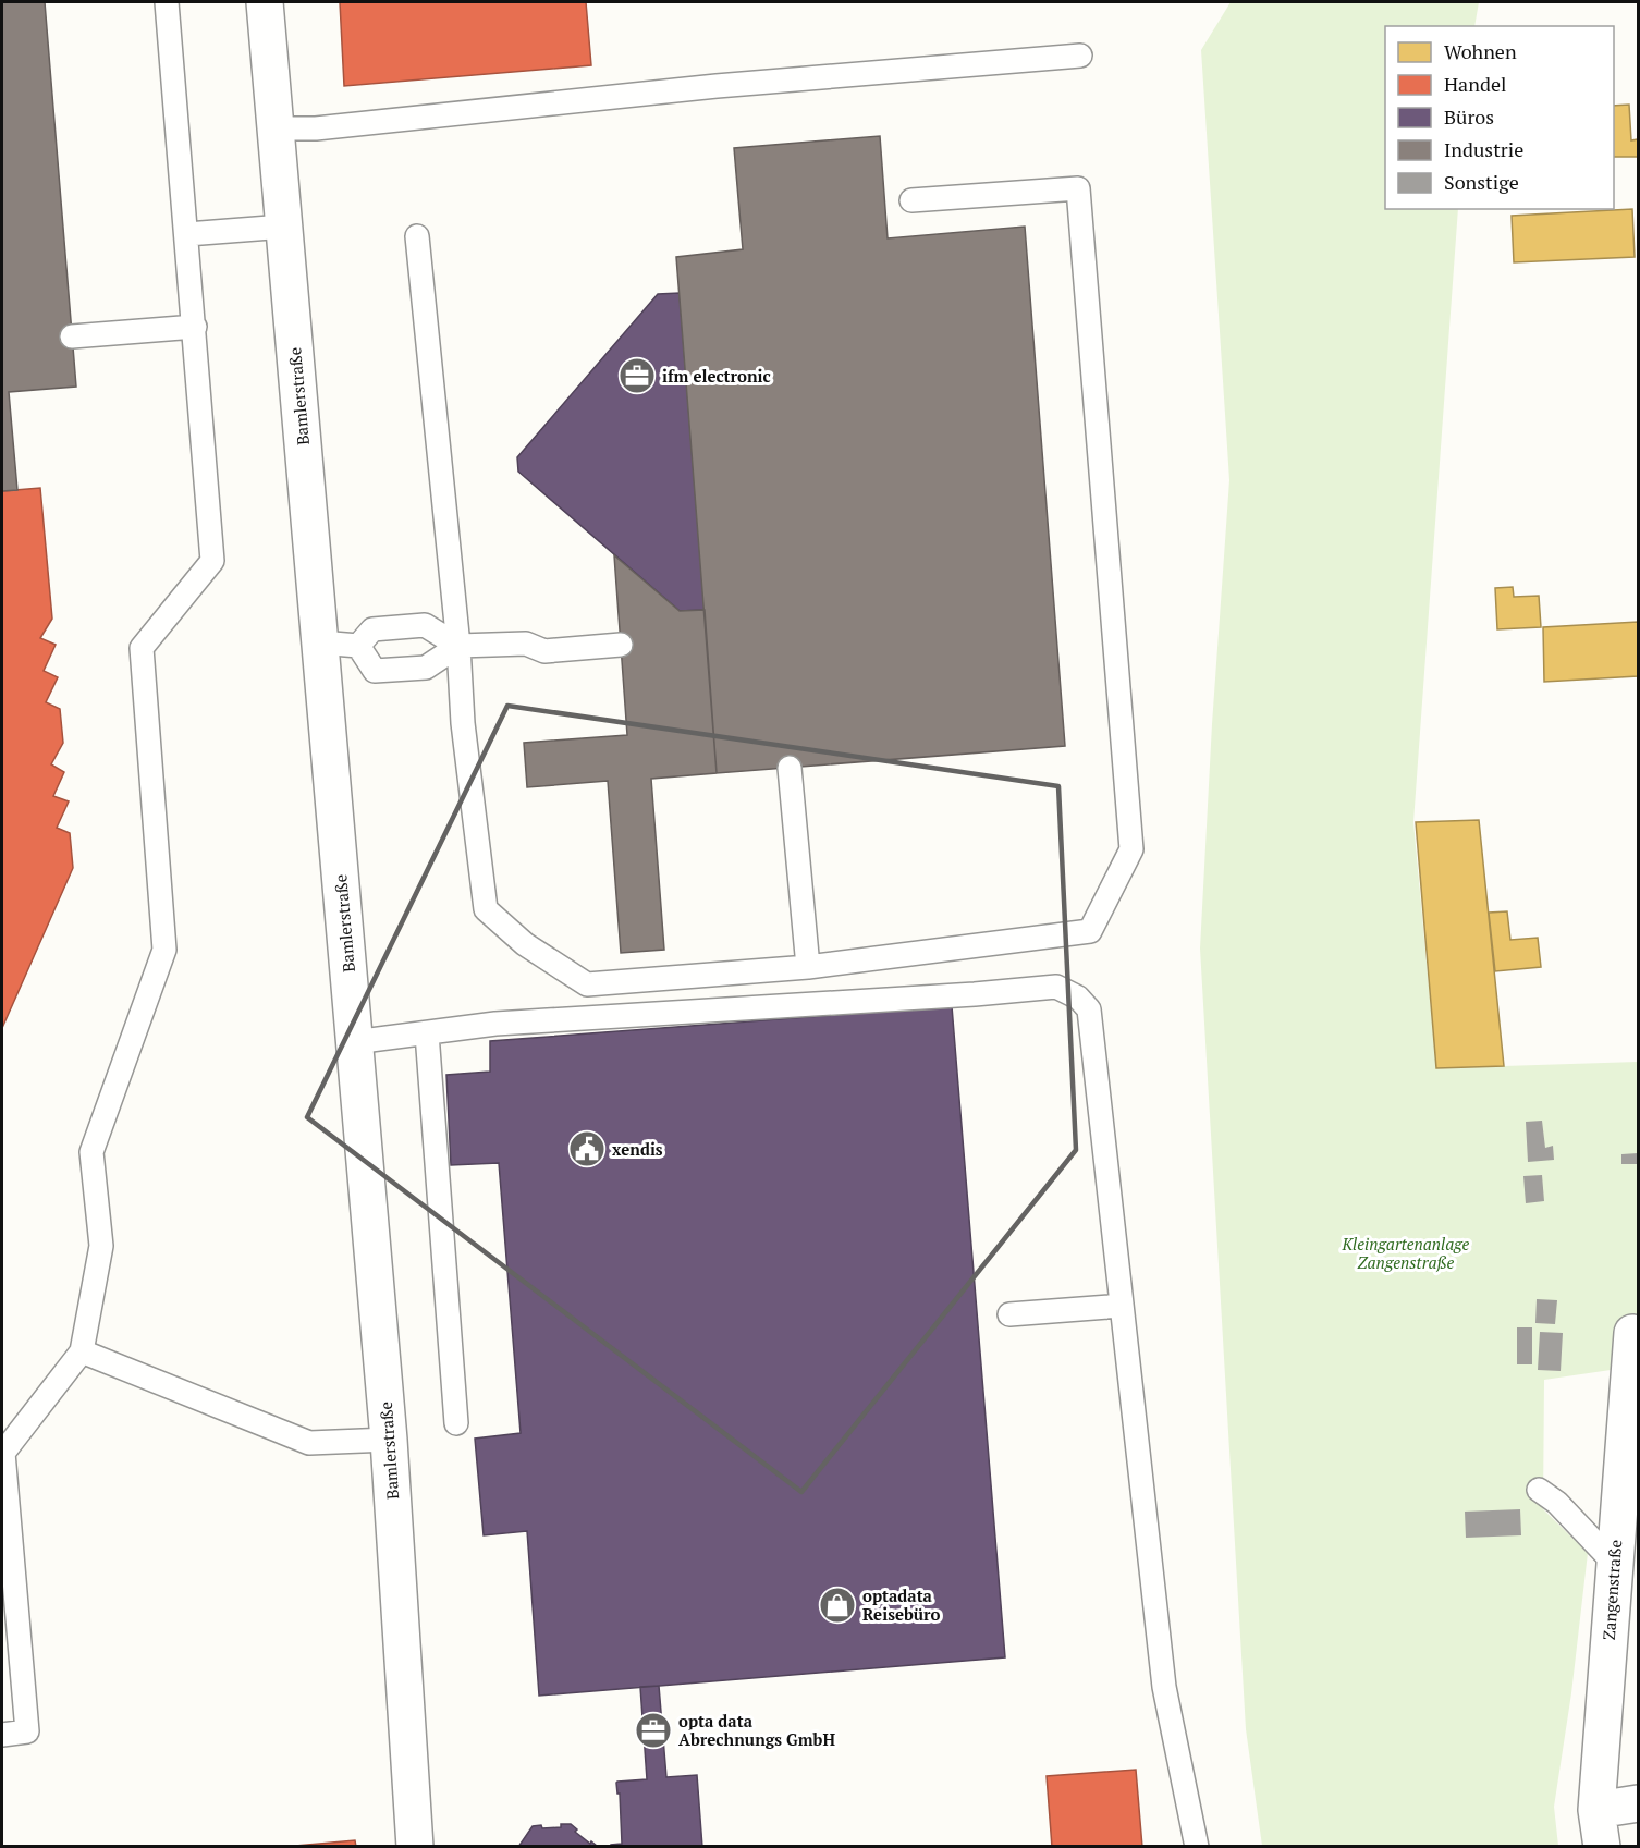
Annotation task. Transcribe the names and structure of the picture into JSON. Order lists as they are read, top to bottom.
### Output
{
  "streets": {
    "street": ["Bamlerstraße", "Zangenstraße"]
  },
  "parks": ["Kleingartenanlage Zangenstraße"],
  "places": {
    "office": ["ifm electronic", "opta data Abrechnungs GmbH"],
    "public building": ["xendis"],
    "shop": ["optadata Reisebüro"]
  },
  "legend": [
    "Wohnen",
    "Handel",
    "Büros",
    "Industrie",
    "Sonstige"
  ]
}
